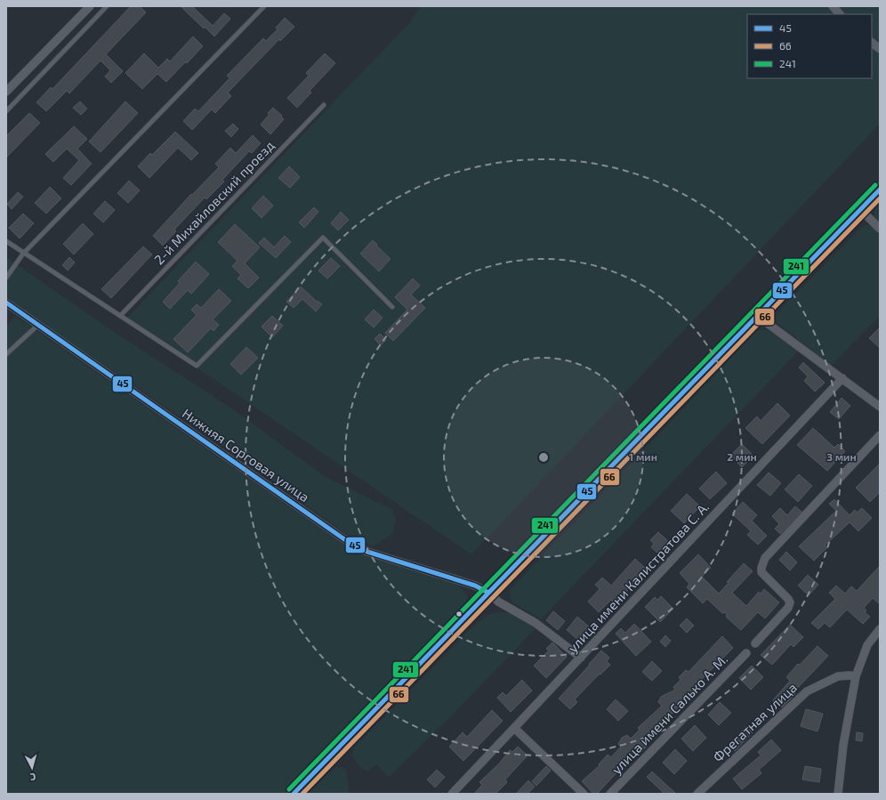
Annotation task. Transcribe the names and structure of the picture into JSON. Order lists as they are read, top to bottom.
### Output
{
  "streets": {
    "street": [
      "Нижняя Сорговая улица",
      "улица имени Калистратова С. А.",
      "улица имени Салько А. М.",
      "Фрегатная улица"
    ],
    "lane": ["2-й Михайловский проезд"]
  },
  "crossings": [
    ["Нижняя Сорговая улица", "улица имени Калистратова С. А."]
  ],
  "lines": ["transit line 241", "transit line 45", "transit line 66"],
  "legend": ["45", "66", "241"],
  "north": "bottom",
  "rings": ["1 мин", "2 мин", "3 мин"]
}
